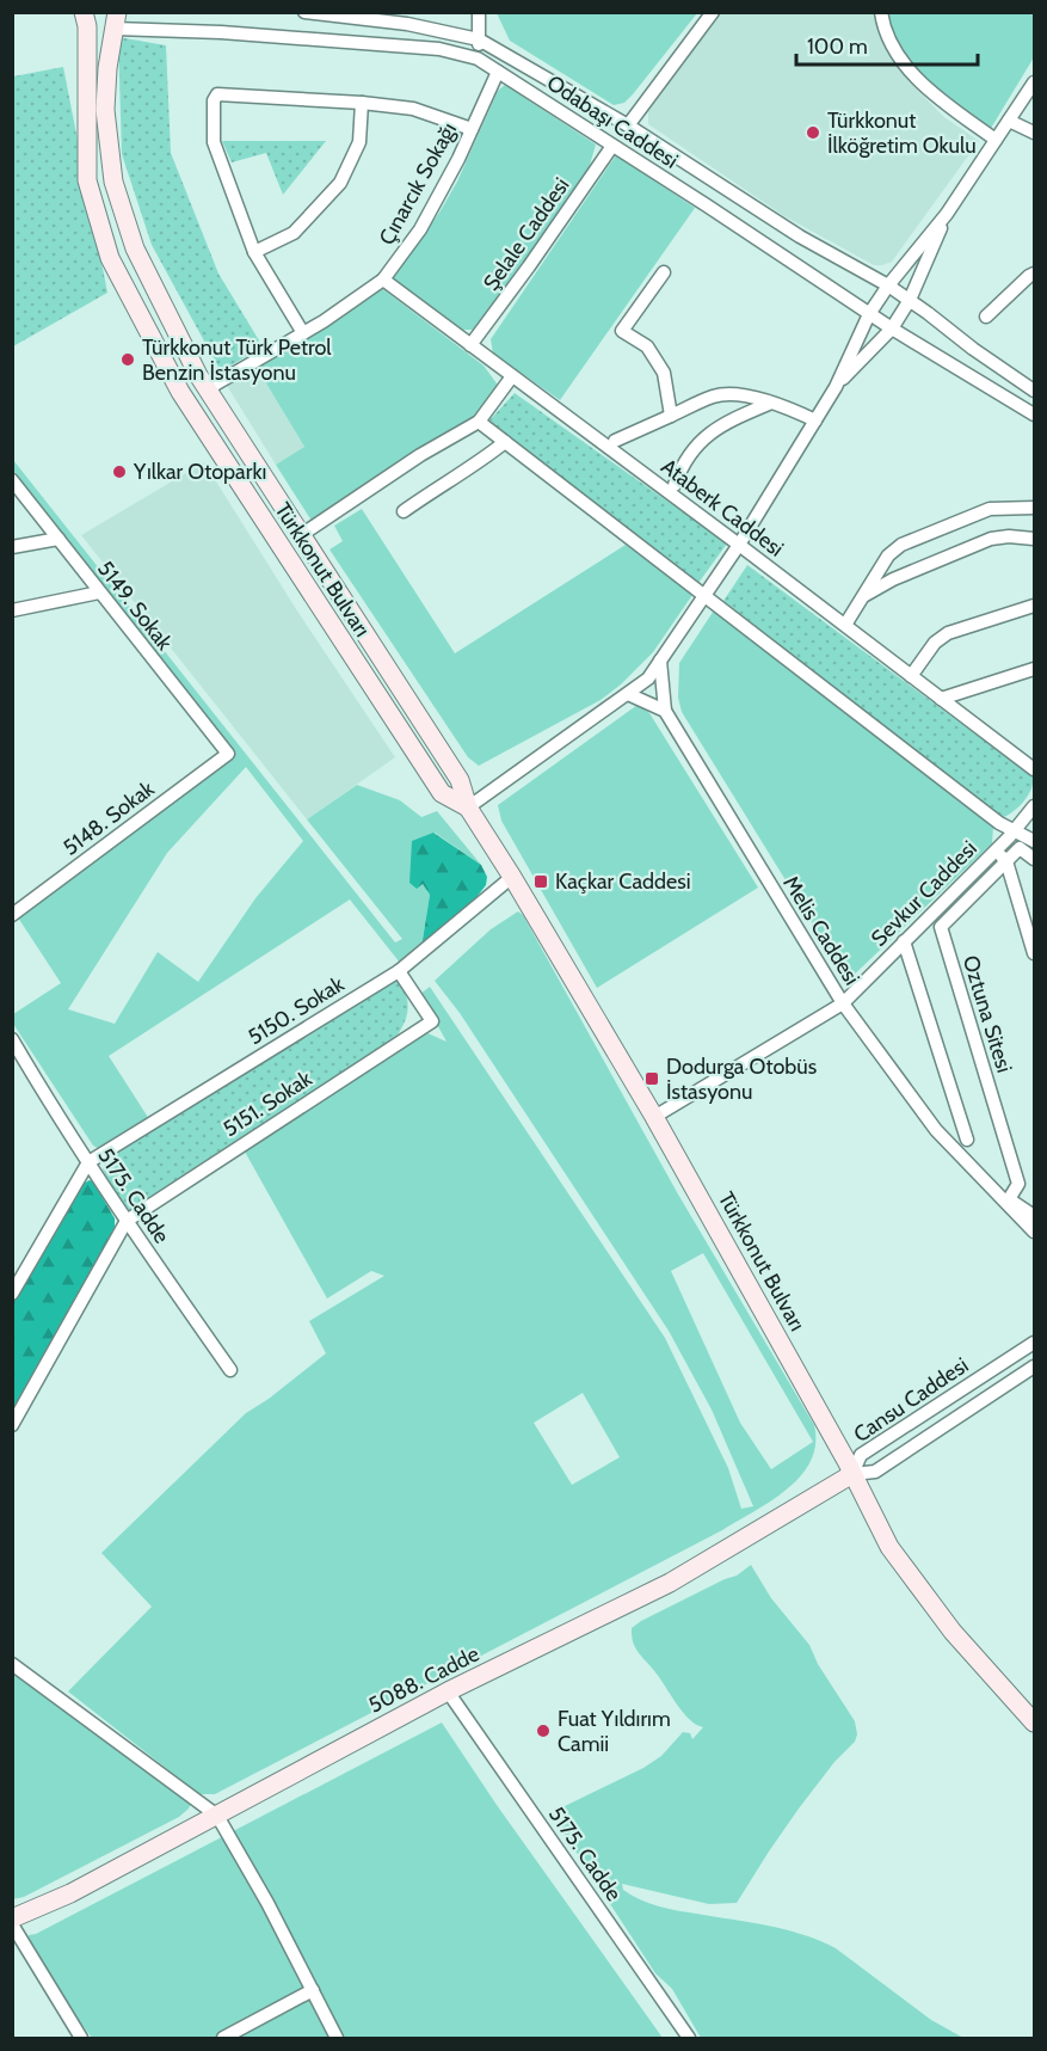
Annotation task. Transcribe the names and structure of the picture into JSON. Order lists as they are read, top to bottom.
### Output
{
  "streets": {
    "street": [
      "Odabaşı Caddesi",
      "Çınarcık Sokağı",
      "Şelale Caddesi",
      "Ataberk Caddesi",
      "Türkkonut Bulvarı",
      "5149. Sokak",
      "5148. Sokak",
      "Sevkur Caddesi",
      "Melis Caddesi",
      "5150. Sokak",
      "Oztuna Sitesi",
      "5151. Sokak",
      "5175. Cadde",
      "Cansu Caddesi",
      "5088. Cadde"
    ]
  },
  "crossings": [
    ["Odabaşı Caddesi", "Çınarcık Sokağı"],
    ["Odabaşı Caddesi", "Şelale Caddesi"],
    ["Odabaşı Caddesi", "Türkkonut Bulvarı"],
    ["Çınarcık Sokağı", "Ataberk Caddesi"],
    ["Çınarcık Sokağı", "Türkkonut Bulvarı"],
    ["Şelale Caddesi", "Ataberk Caddesi"],
    ["Türkkonut Bulvarı", "Sevkur Caddesi"],
    ["Türkkonut Bulvarı", "5150. Sokak"],
    ["Türkkonut Bulvarı", "Cansu Caddesi"],
    ["Türkkonut Bulvarı", "5088. Cadde"],
    ["5149. Sokak", "5148. Sokak"],
    ["Sevkur Caddesi", "Melis Caddesi"],
    ["Melis Caddesi", "Oztuna Sitesi"],
    ["5150. Sokak", "5151. Sokak"],
    ["5150. Sokak", "5175. Cadde"],
    ["5151. Sokak", "5175. Cadde"],
    ["5175. Cadde", "5088. Cadde"],
    ["Cansu Caddesi", "5088. Cadde"]
  ],
  "places": {
    "other": [
      "Türkkonut İlköğretim Okulu",
      "Türkkonut Türk Petrol Benzin İstasyonu",
      "Yılkar Otoparkı",
      "Fuat Yıldırım Camii"
    ],
    "transit": ["Kaçkar Caddesi", "Dodurga Otobüs İstasyonu"]
  },
  "scale_bar": "100 m"
}
